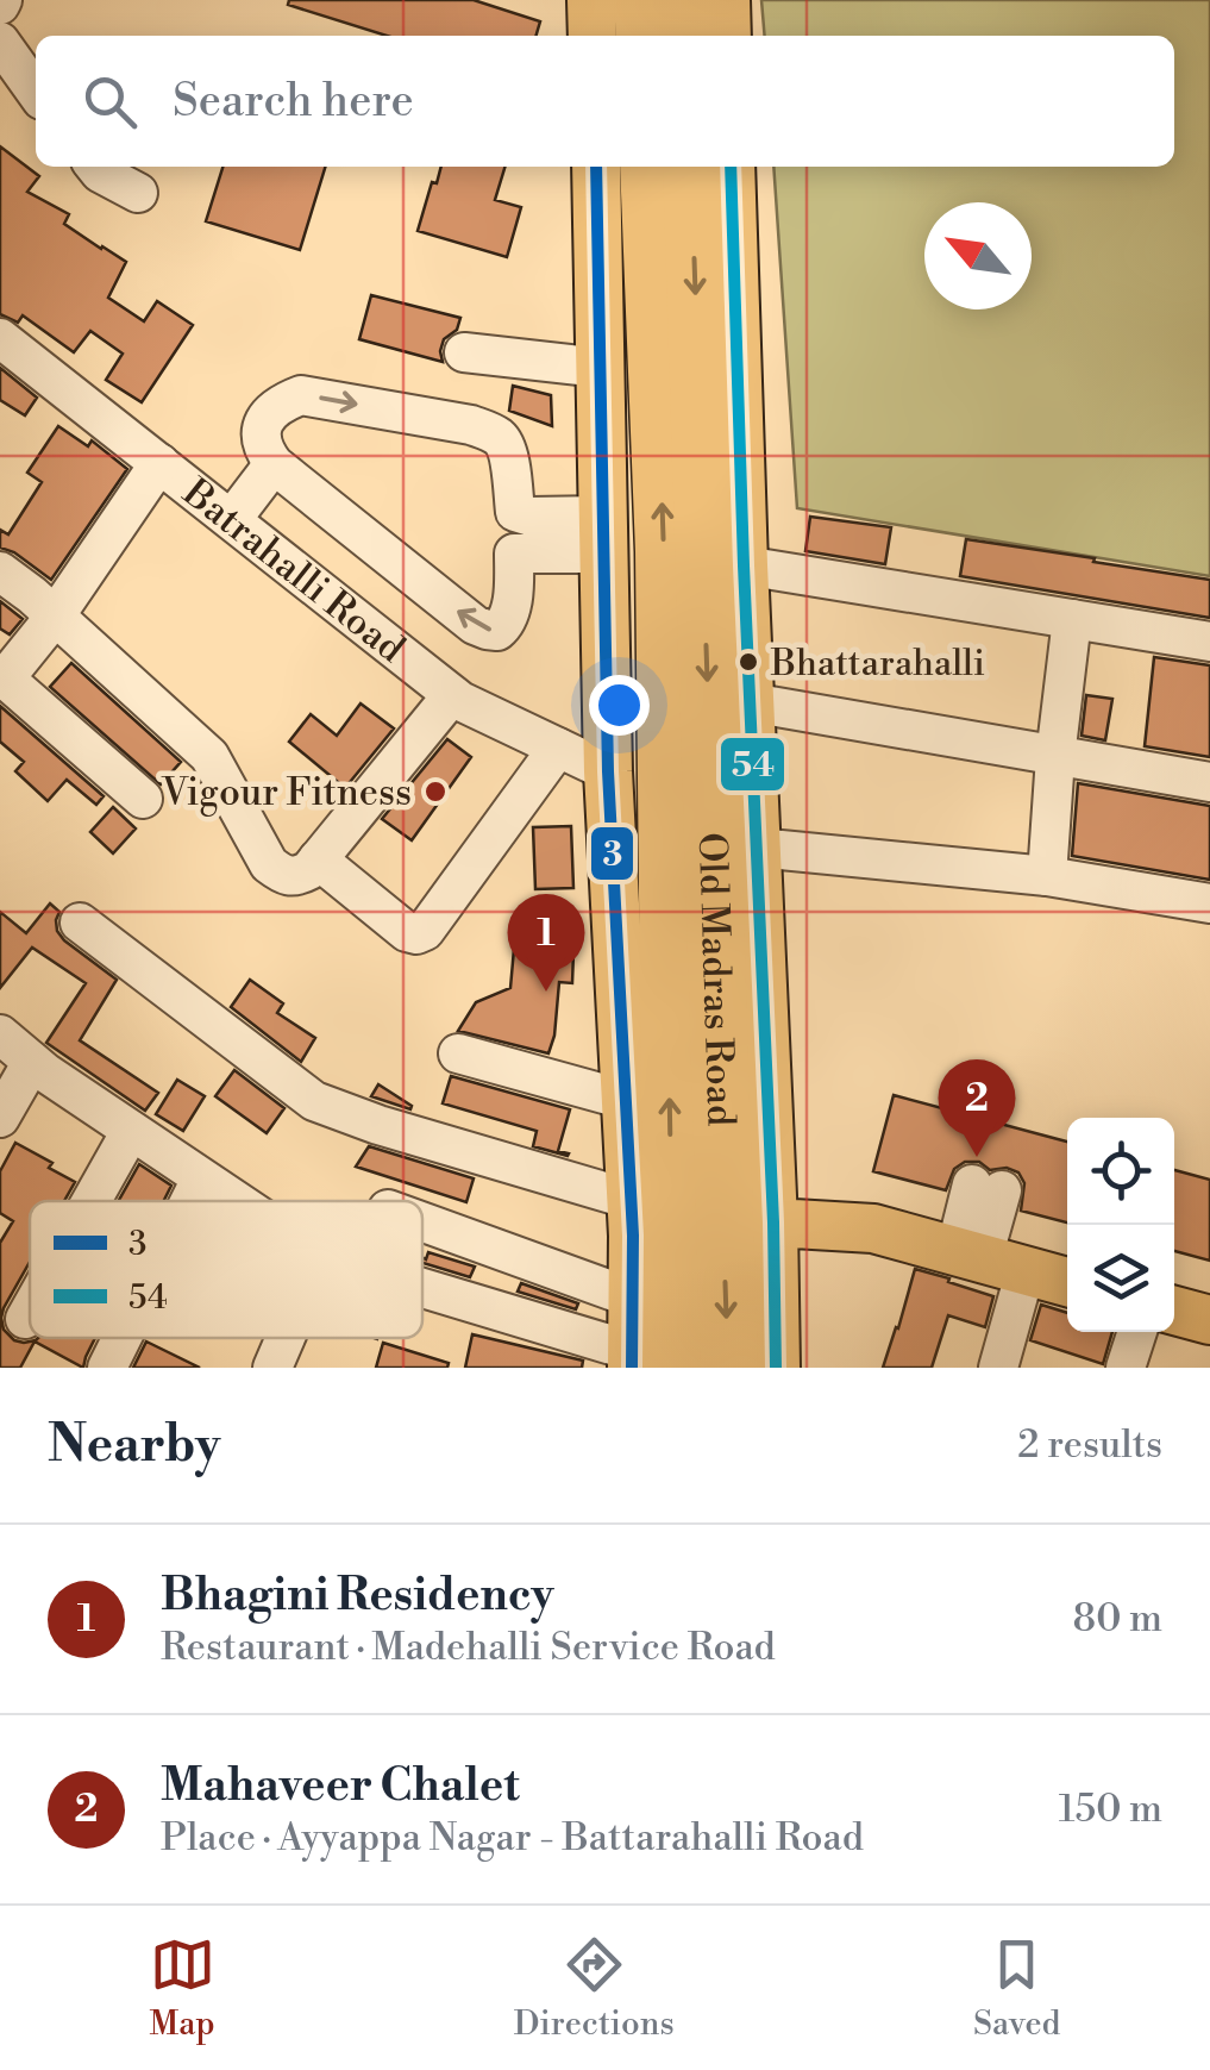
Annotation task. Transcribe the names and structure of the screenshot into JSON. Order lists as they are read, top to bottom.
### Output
{
  "streets": {
    "highway": ["Old Madras Road"],
    "street": ["Batrahalli Road"]
  },
  "places": ["Bhattarahalli", "Vigour Fitness"],
  "lines": ["transit line 3", "transit line 54"],
  "legend": ["3", "54"],
  "north": "top left",
  "page": {
    "search": "Search here",
    "pins": ["1", "2"],
    "heading": ["Nearby", "2 results"],
    "list": [
      {
        "mark": "1",
        "name": "Bhagini Residency",
        "note": "Restaurant · Madehalli Service Road",
        "value": "80 m"
      },
      {
        "mark": "2",
        "name": "Mahaveer Chalet",
        "note": "Place · Ayyappa Nagar - Battarahalli Road",
        "value": "150 m"
      }
    ],
    "nav": ["Map", "Directions", "Saved"]
  }
}
